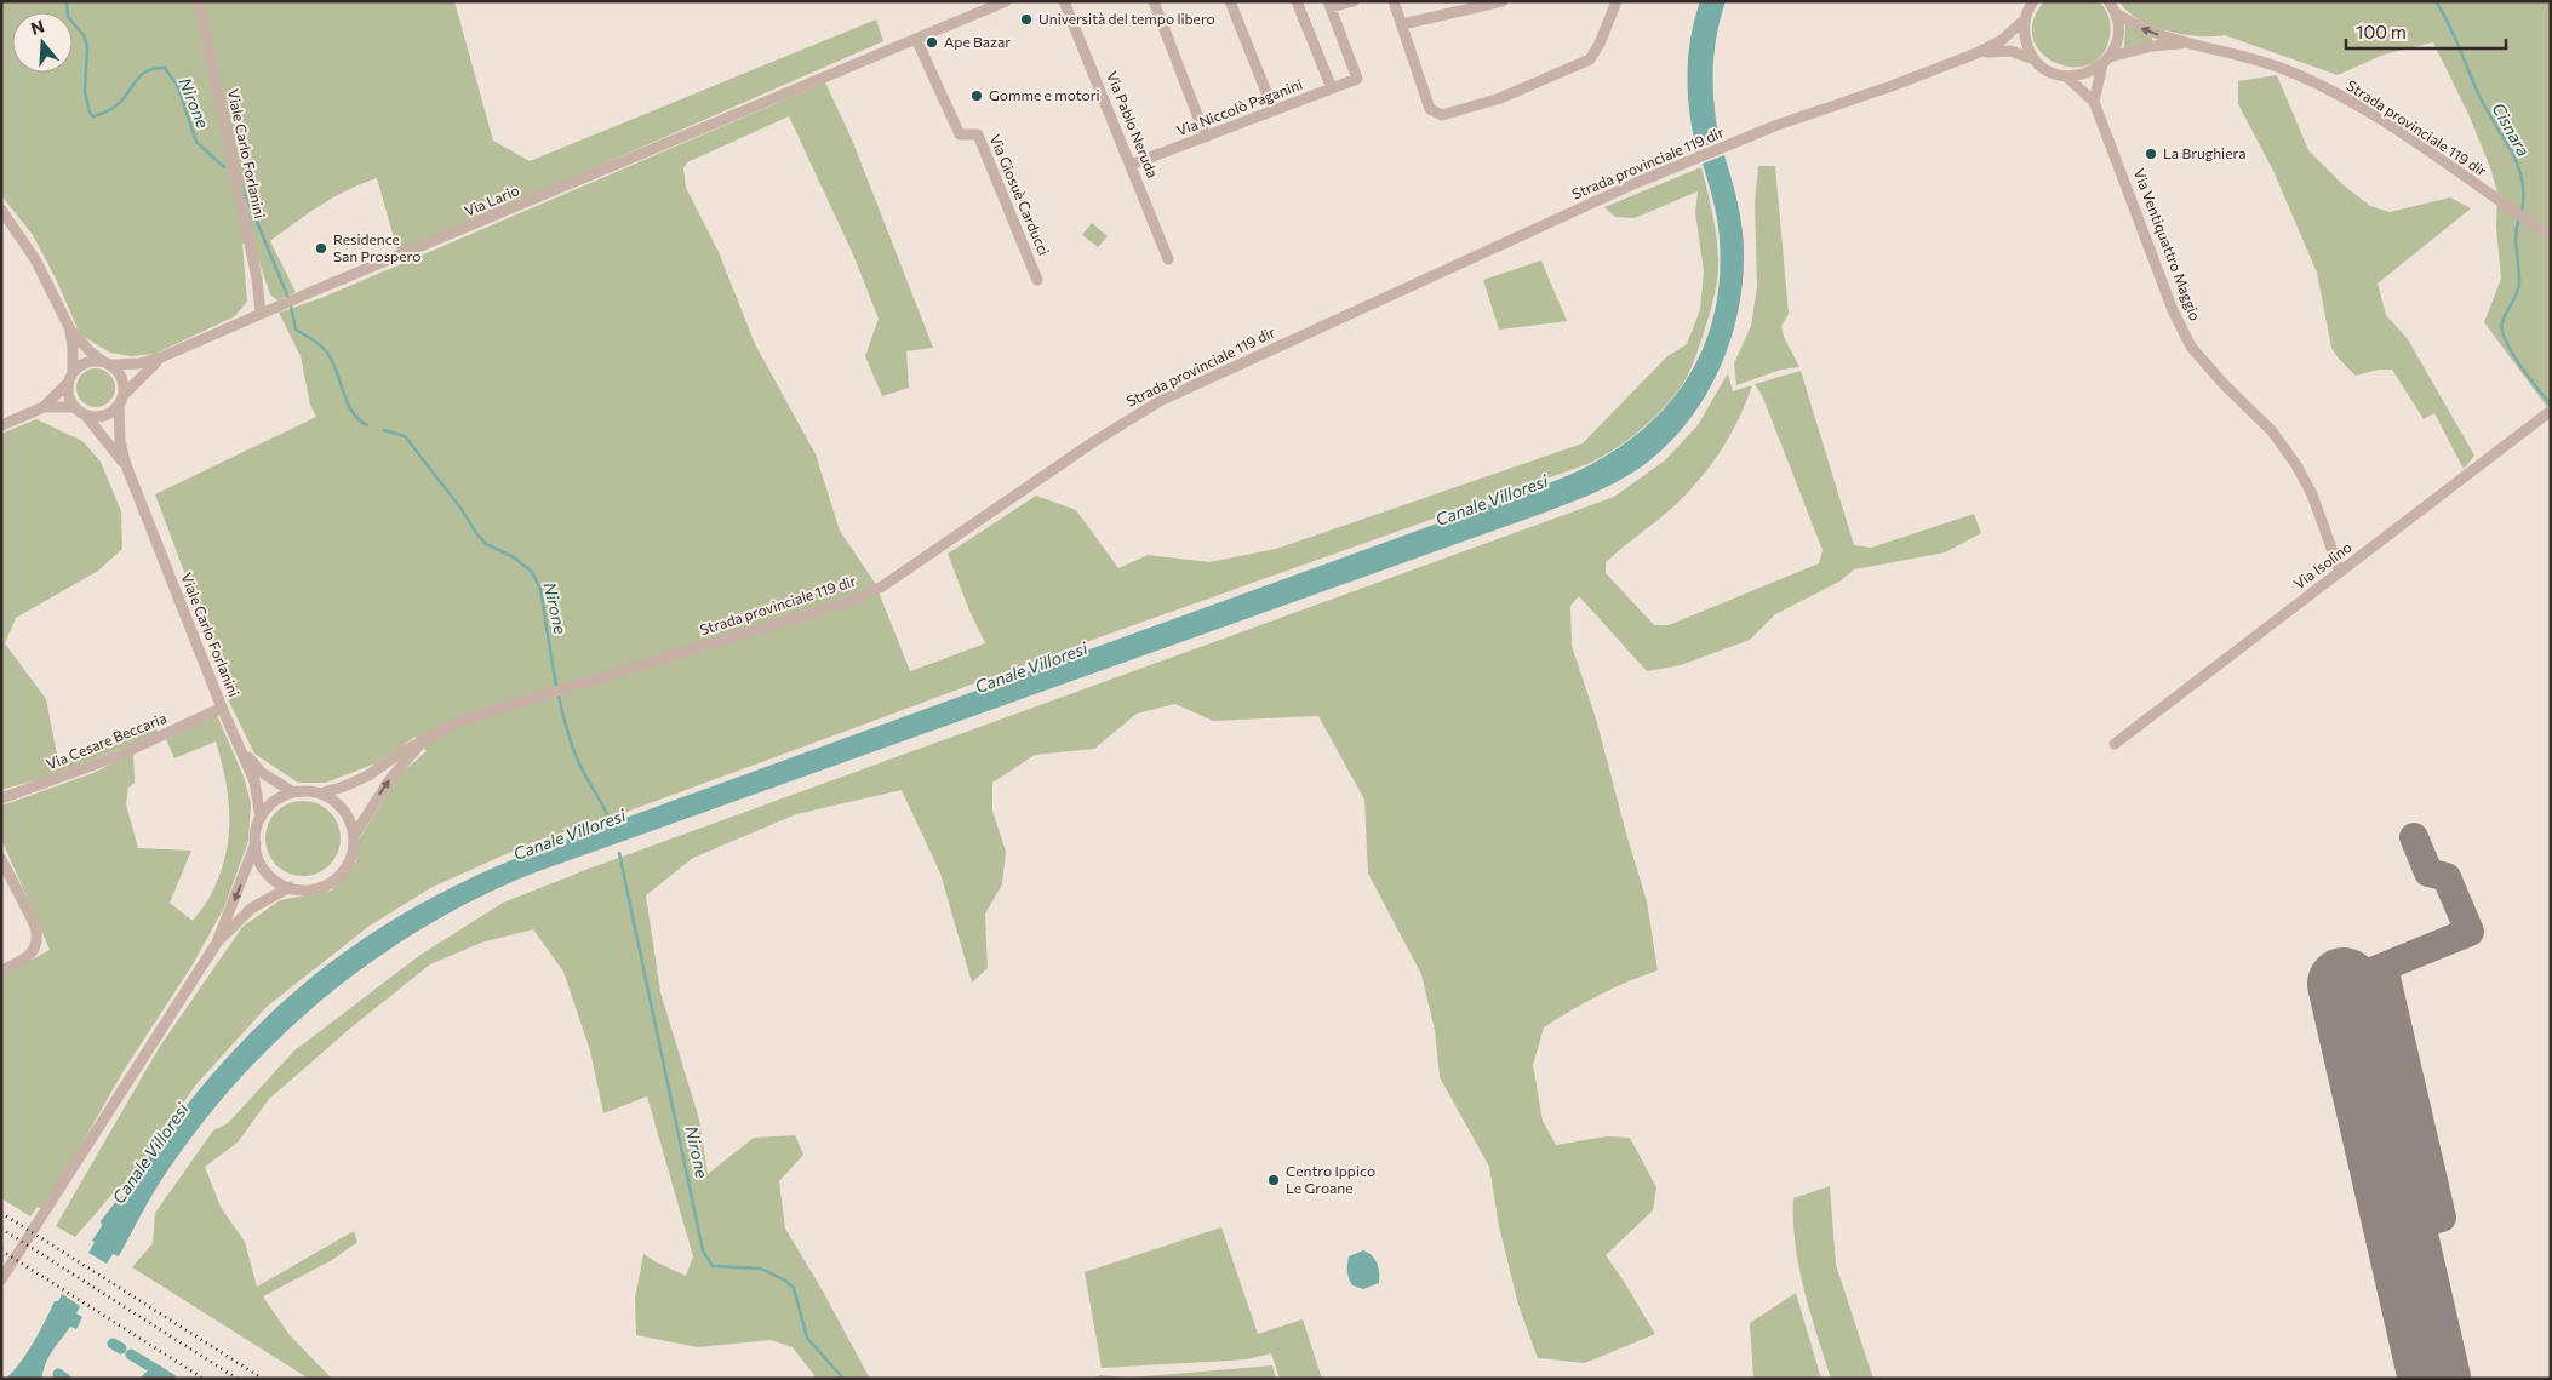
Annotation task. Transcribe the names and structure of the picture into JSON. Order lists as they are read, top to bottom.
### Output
{
  "streets": {
    "street": [
      "Via Niccolò Paganini",
      "Via Pablo Neruda",
      "Strada provinciale 119 dir",
      "Viale Carlo Forlanini",
      "Via Giosuè Carducci",
      "Via Lario",
      "Via Ventiquattro Maggio",
      "Via Isolino",
      "Via Cesare Beccaria"
    ]
  },
  "crossings": [
    ["Via Niccolò Paganini", "Via Pablo Neruda"],
    ["Strada provinciale 119 dir", "Viale Carlo Forlanini"],
    ["Strada provinciale 119 dir", "Via Ventiquattro Maggio"],
    ["Viale Carlo Forlanini", "Via Lario"],
    ["Viale Carlo Forlanini", "Via Cesare Beccaria"],
    ["Via Giosuè Carducci", "Via Lario"],
    ["Via Ventiquattro Maggio", "Via Isolino"]
  ],
  "water": ["Nirone", "Cisnara", "Canale Villoresi"],
  "places": [
    "Università del tempo libero",
    "Ape Bazar",
    "Gomme e motori",
    "La Brughiera",
    "Residence San Prospero",
    "Centro Ippico Le Groane"
  ],
  "scale_bar": "100 m",
  "north": "top"
}
